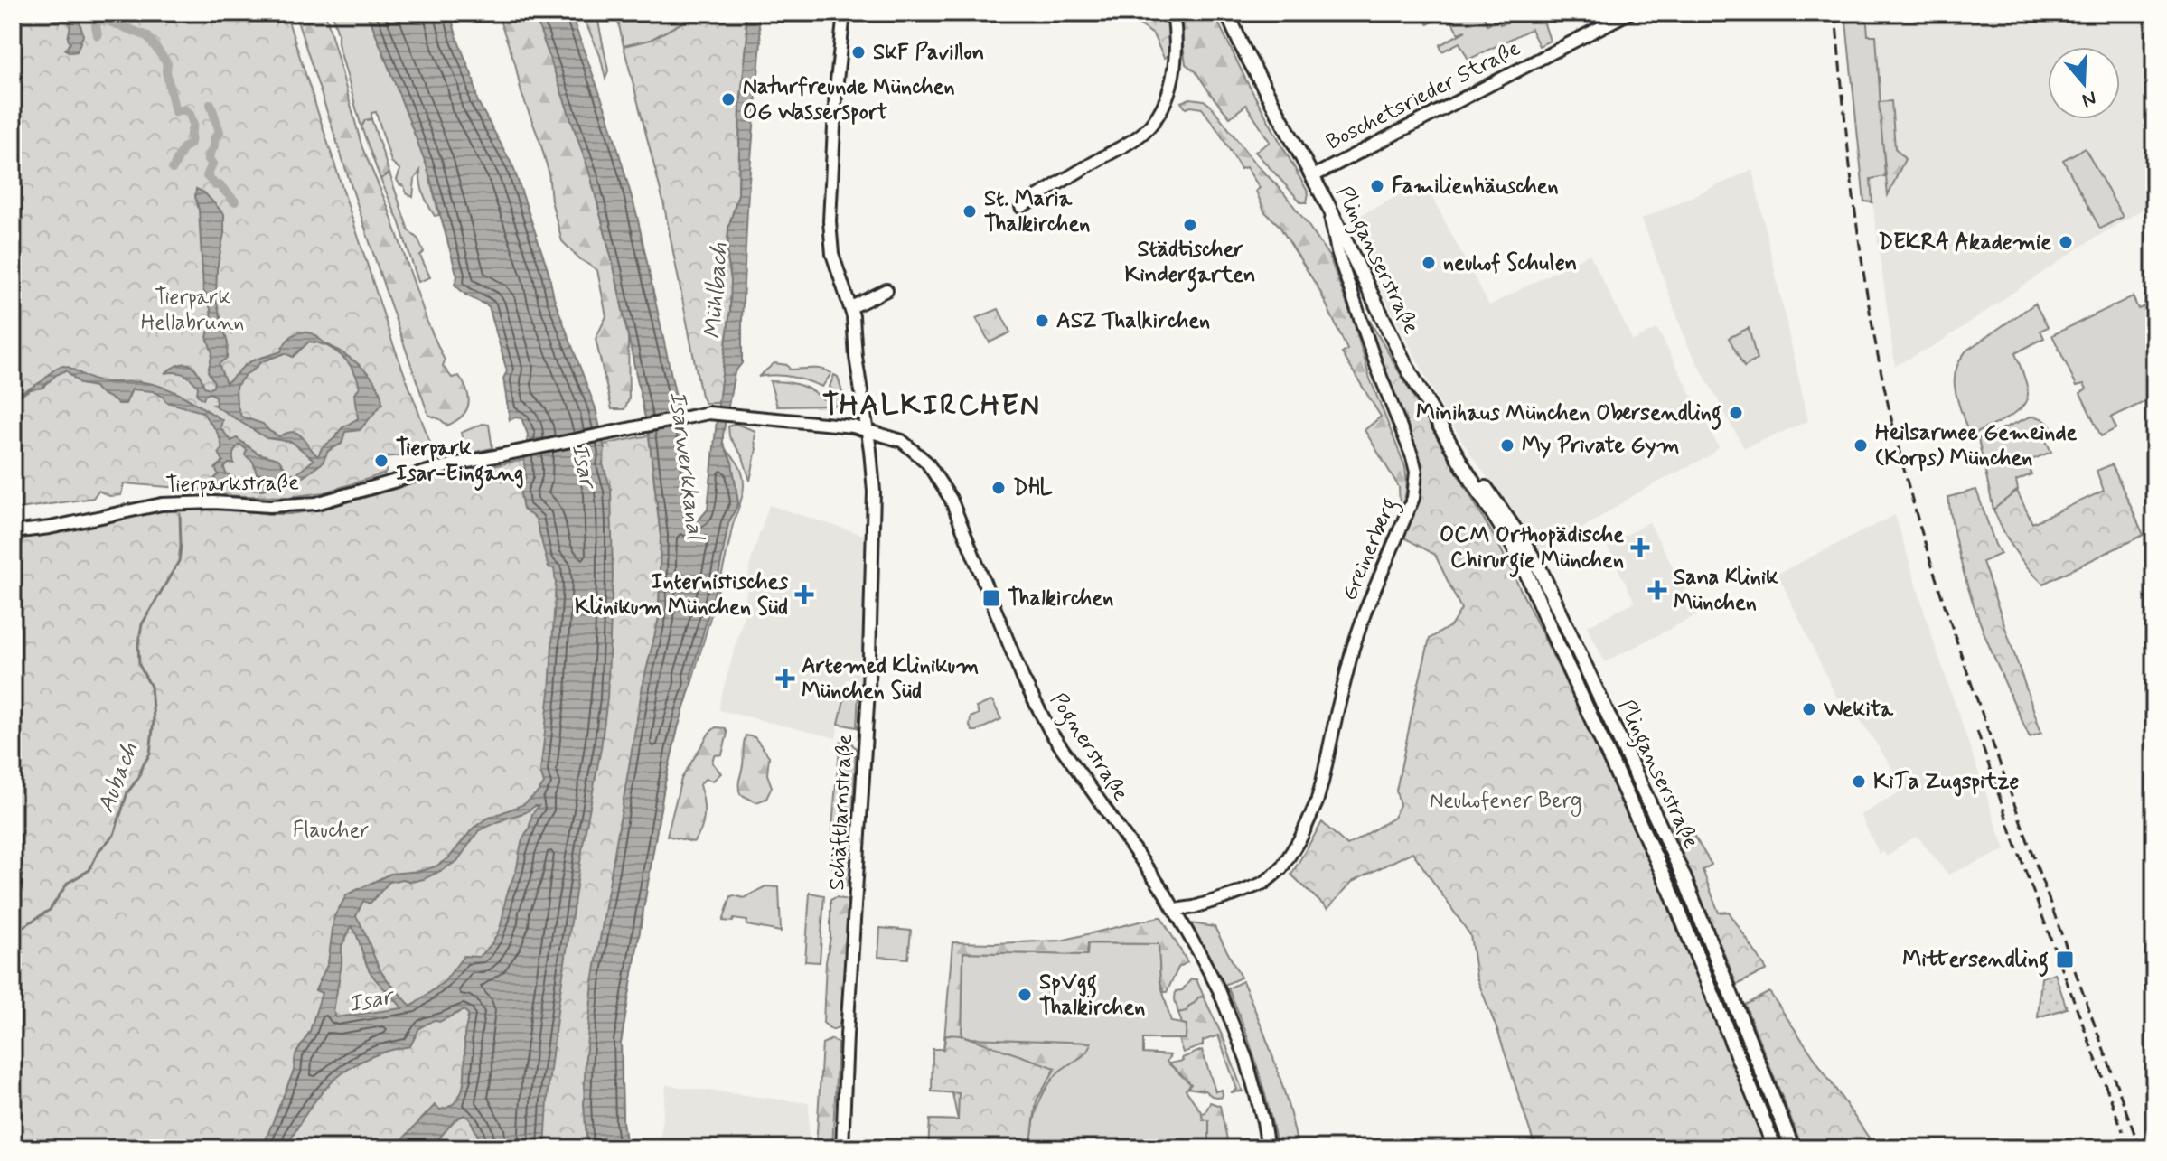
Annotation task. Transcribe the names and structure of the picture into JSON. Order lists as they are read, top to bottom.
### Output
{
  "streets": {
    "main road": ["Plinganserstraße"],
    "street": [
      "Boschetsrieder Straße",
      "Tierparkstraße",
      "Greinerberg",
      "Pognerstraße",
      "Schäftlarnstraße"
    ]
  },
  "crossings": [
    ["Boschetsrieder Straße", "Plinganserstraße"],
    ["Plinganserstraße", "Greinerberg"],
    ["Tierparkstraße", "Pognerstraße"],
    ["Tierparkstraße", "Schäftlarnstraße"],
    ["Greinerberg", "Pognerstraße"],
    ["Pognerstraße", "Schäftlarnstraße"]
  ],
  "districts": ["THALKIRCHEN"],
  "water": [
    "Mühlbach",
    "Isar",
    "Isarwerkkanal",
    "Aubach"
  ],
  "parks": ["Tierpark Hellabrunn", "Neuhofener Berg", "Flaucher"],
  "places": {
    "other": [
      "SkF Pavillon",
      "Naturfreunde München OG Wassersport",
      "Familienhäuschen",
      "St. Maria Thalkirchen",
      "Städtischer Kindergarten",
      "DEKRA Akademie",
      "neuhof Schulen",
      "ASZ Thalkirchen",
      "Minihaus München Obersendling",
      "My Private Gym",
      "Heilsarmee Gemeinde (Korps) München",
      "Tierpark Isar-Eingang",
      "DHL",
      "Wekita",
      "KiTa Zugspitze",
      "SpVgg Thalkirchen"
    ],
    "health": [
      "OCM Orthopädische Chirurgie München",
      "Sana Klinik München",
      "Internistisches Klinikum München Süd",
      "Artemed Klinikum München Süd"
    ],
    "transit": ["Thalkirchen", "Mittersendling"]
  },
  "north": "bottom"
}
